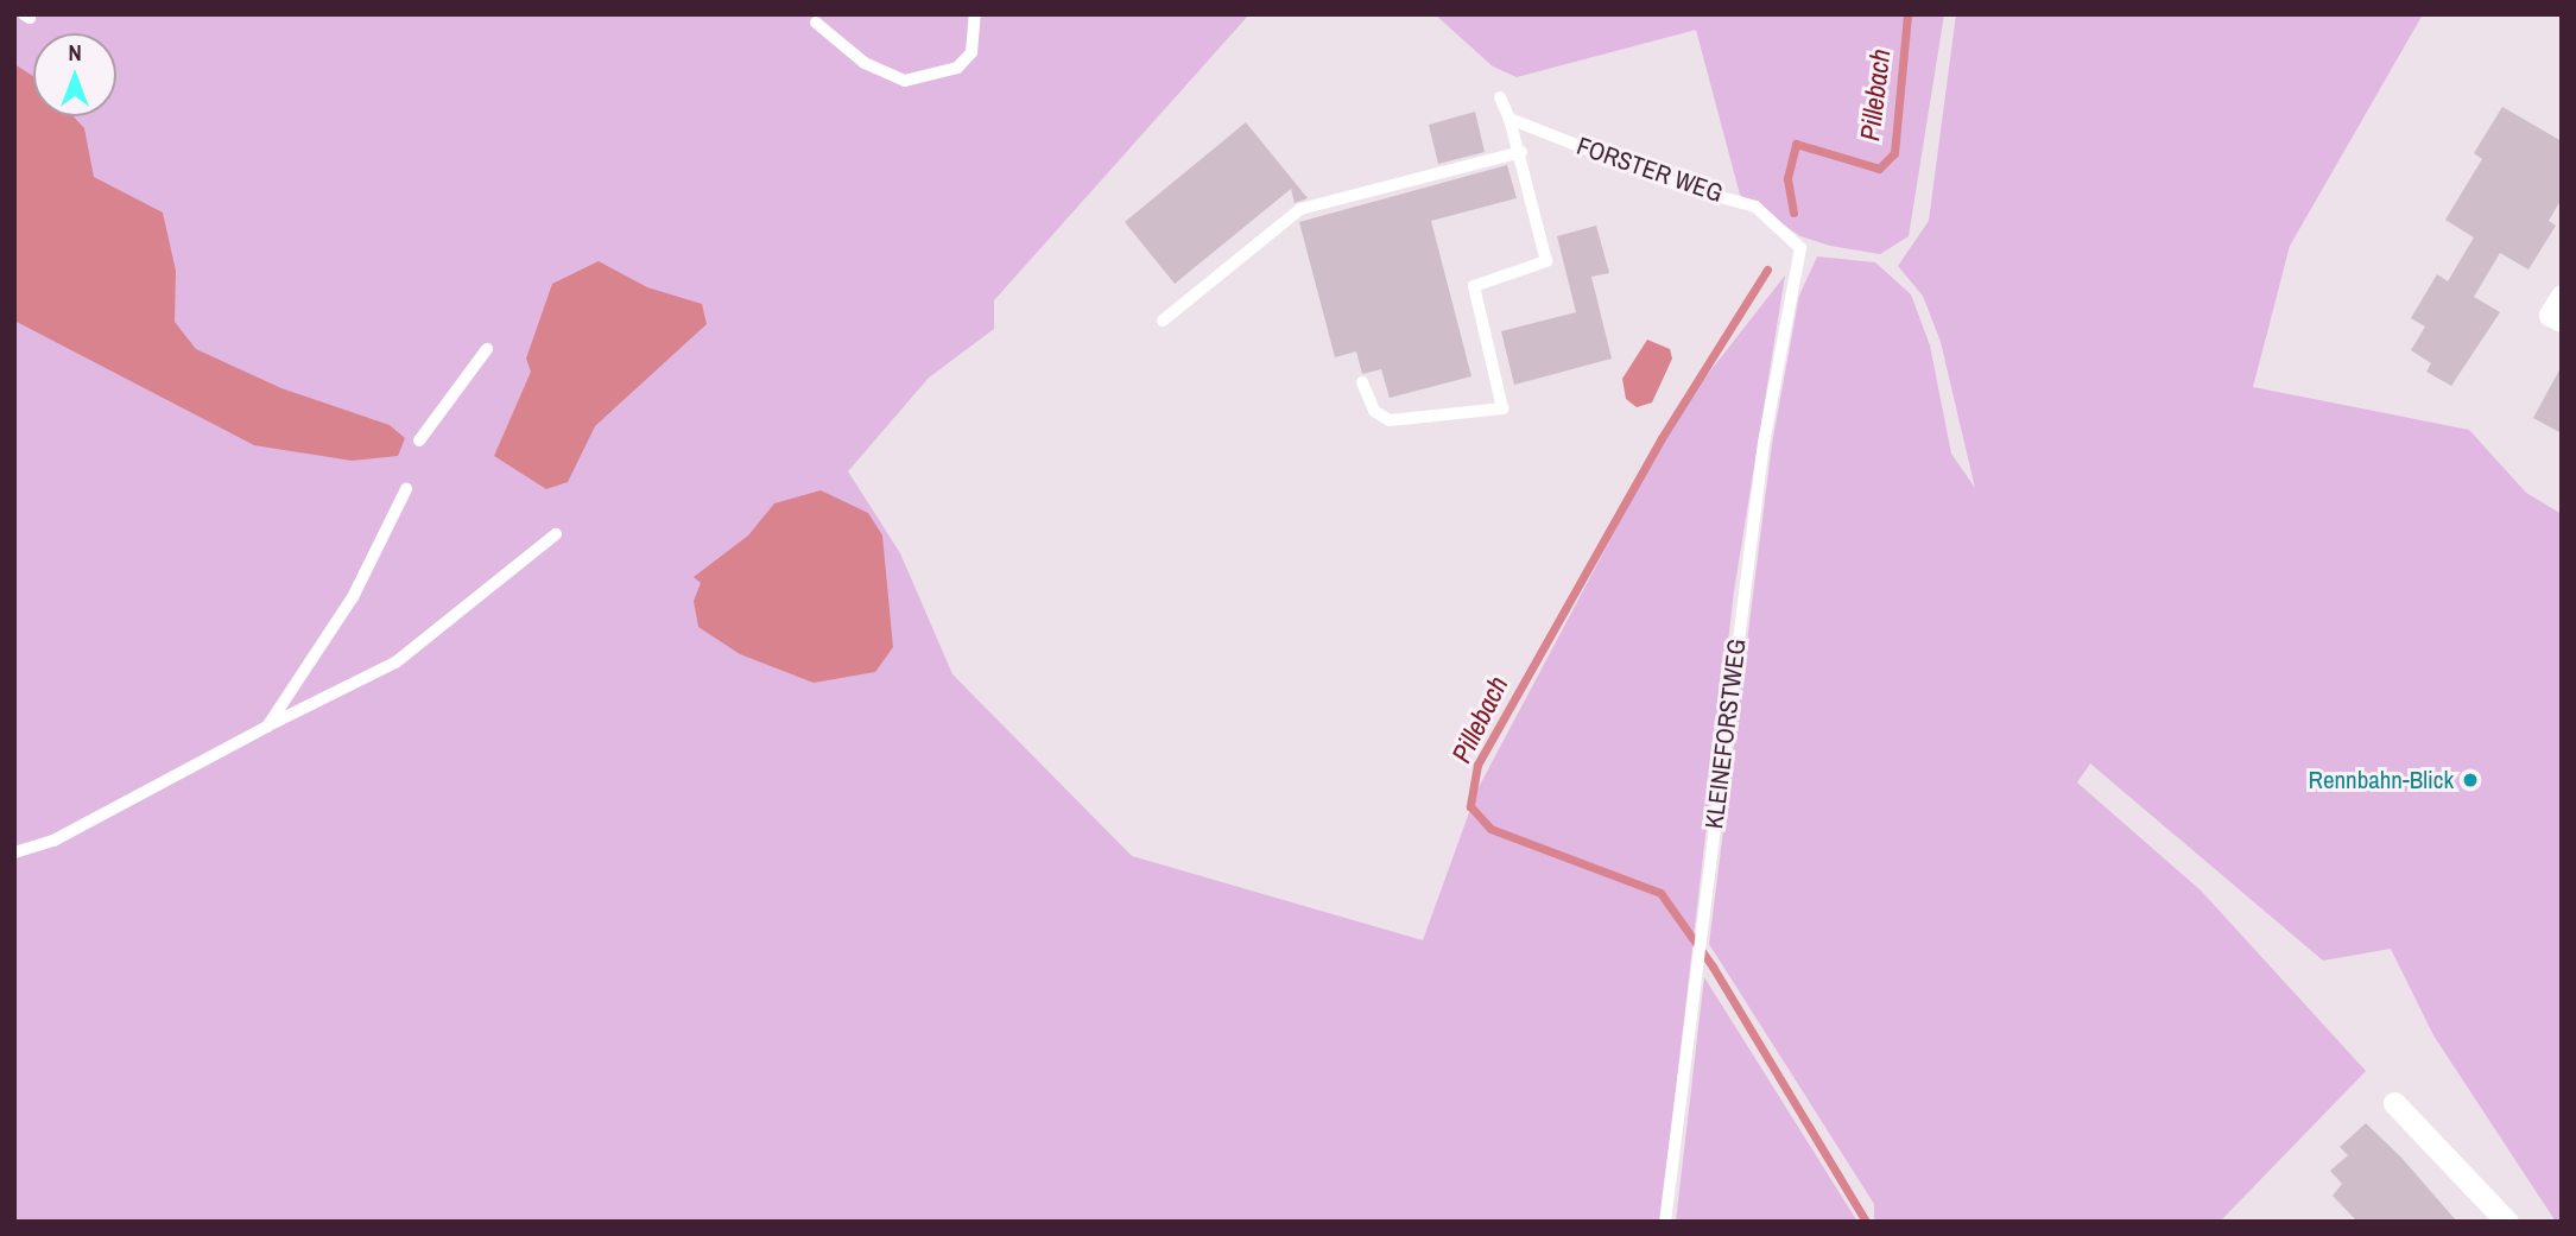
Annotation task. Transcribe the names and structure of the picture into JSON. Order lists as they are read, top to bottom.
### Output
{
  "streets": {
    "lane": ["FORSTER WEG", "KLEINEFORSTWEG"]
  },
  "crossings": [
    ["FORSTER WEG", "KLEINEFORSTWEG"]
  ],
  "water": ["Pillebach"],
  "places": ["Rennbahn-Blick"],
  "north": "top"
}
